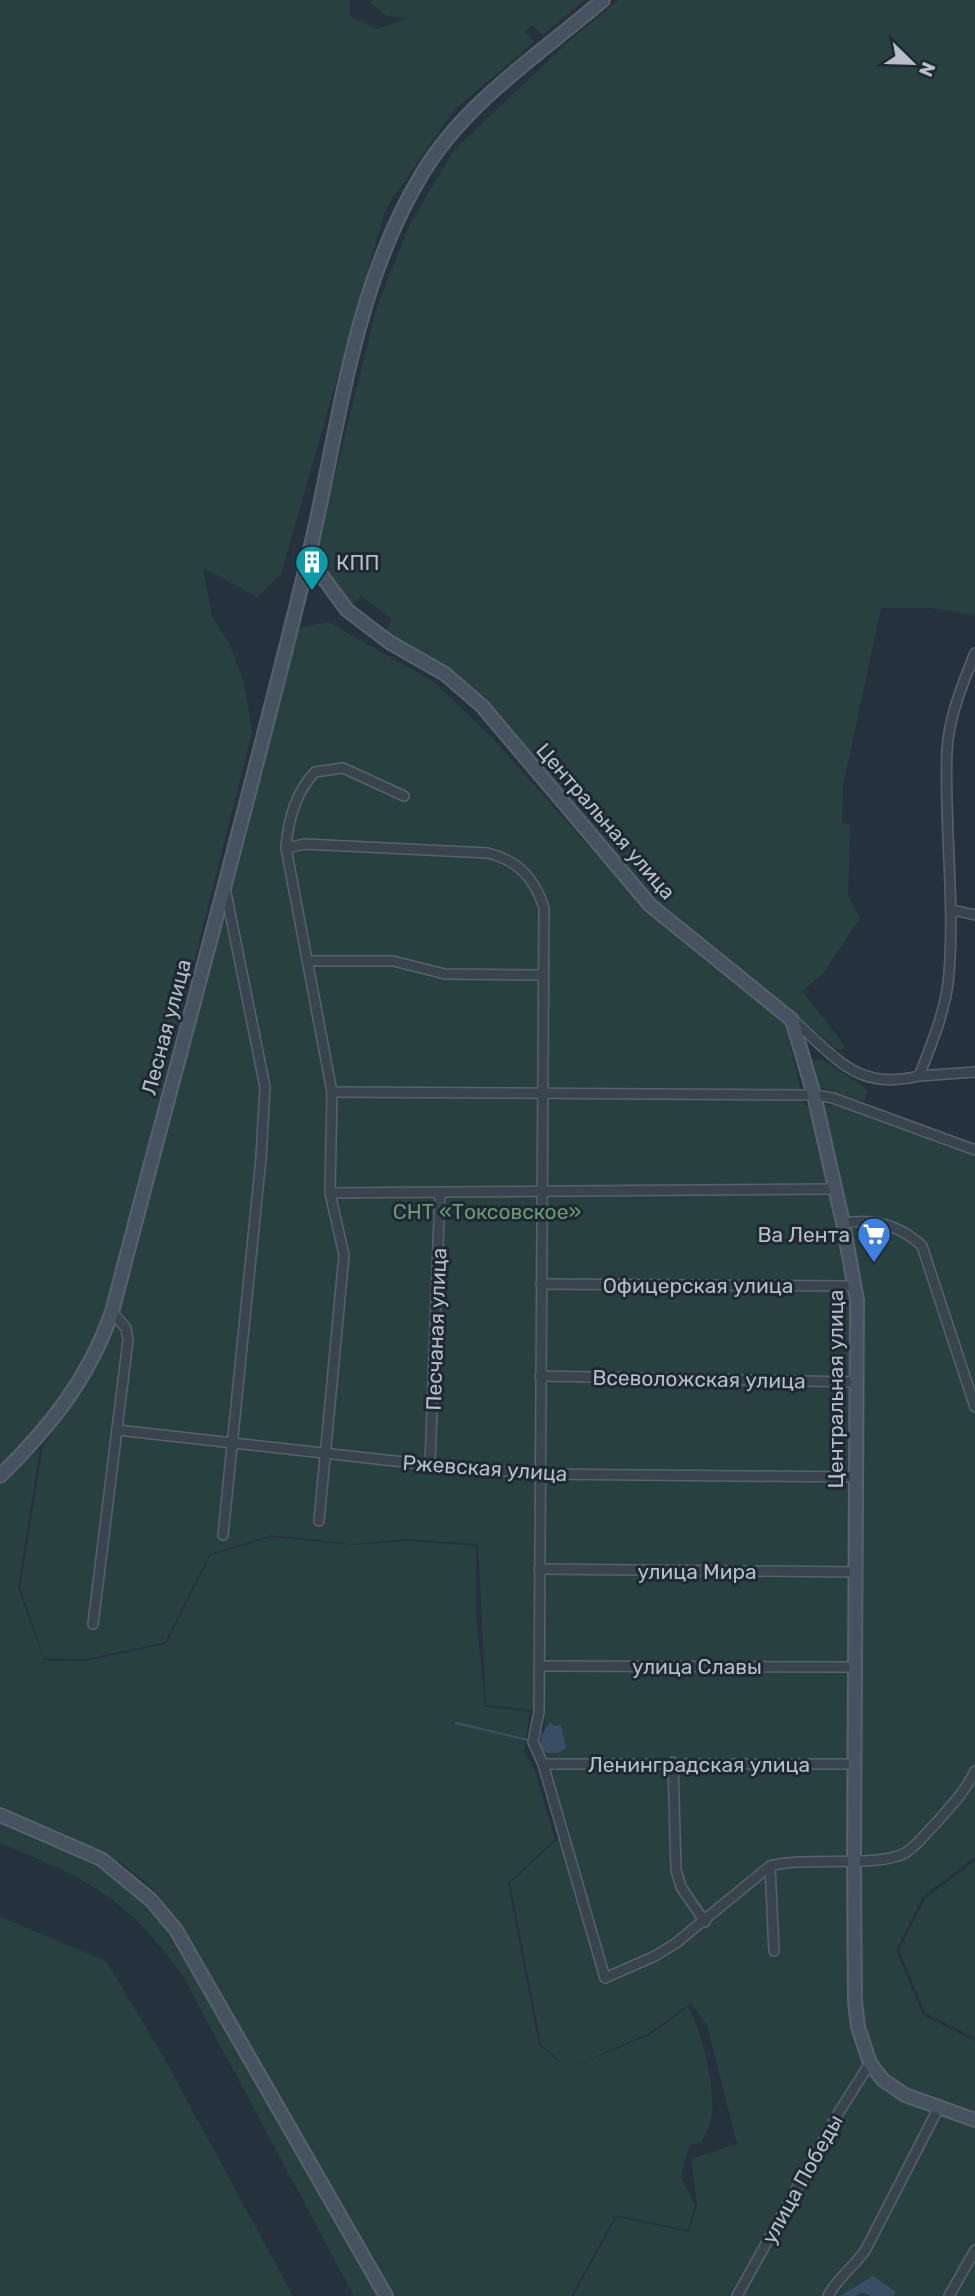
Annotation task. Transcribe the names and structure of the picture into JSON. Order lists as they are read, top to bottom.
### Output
{
  "streets": {
    "street": [
      "Центральная улица",
      "Лесная улица",
      "Офицерская улица",
      "Песчаная улица",
      "Всеволожская улица",
      "Ржевская улица",
      "улица Мира",
      "улица Славы",
      "Ленинградская улица",
      "улица Победы"
    ]
  },
  "crossings": [
    ["Центральная улица", "Лесная улица"],
    ["Центральная улица", "Офицерская улица"],
    ["Центральная улица", "Всеволожская улица"],
    ["Центральная улица", "Ржевская улица"],
    ["Центральная улица", "улица Мира"],
    ["Центральная улица", "улица Славы"],
    ["Центральная улица", "Ленинградская улица"],
    ["Центральная улица", "улица Победы"],
    ["Песчаная улица", "Ржевская улица"]
  ],
  "parks": ["СНТ «Токсовское»"],
  "places": {
    "building": ["КПП"],
    "supermarket": ["Ва Лента"]
  },
  "north": "bottom right"
}
